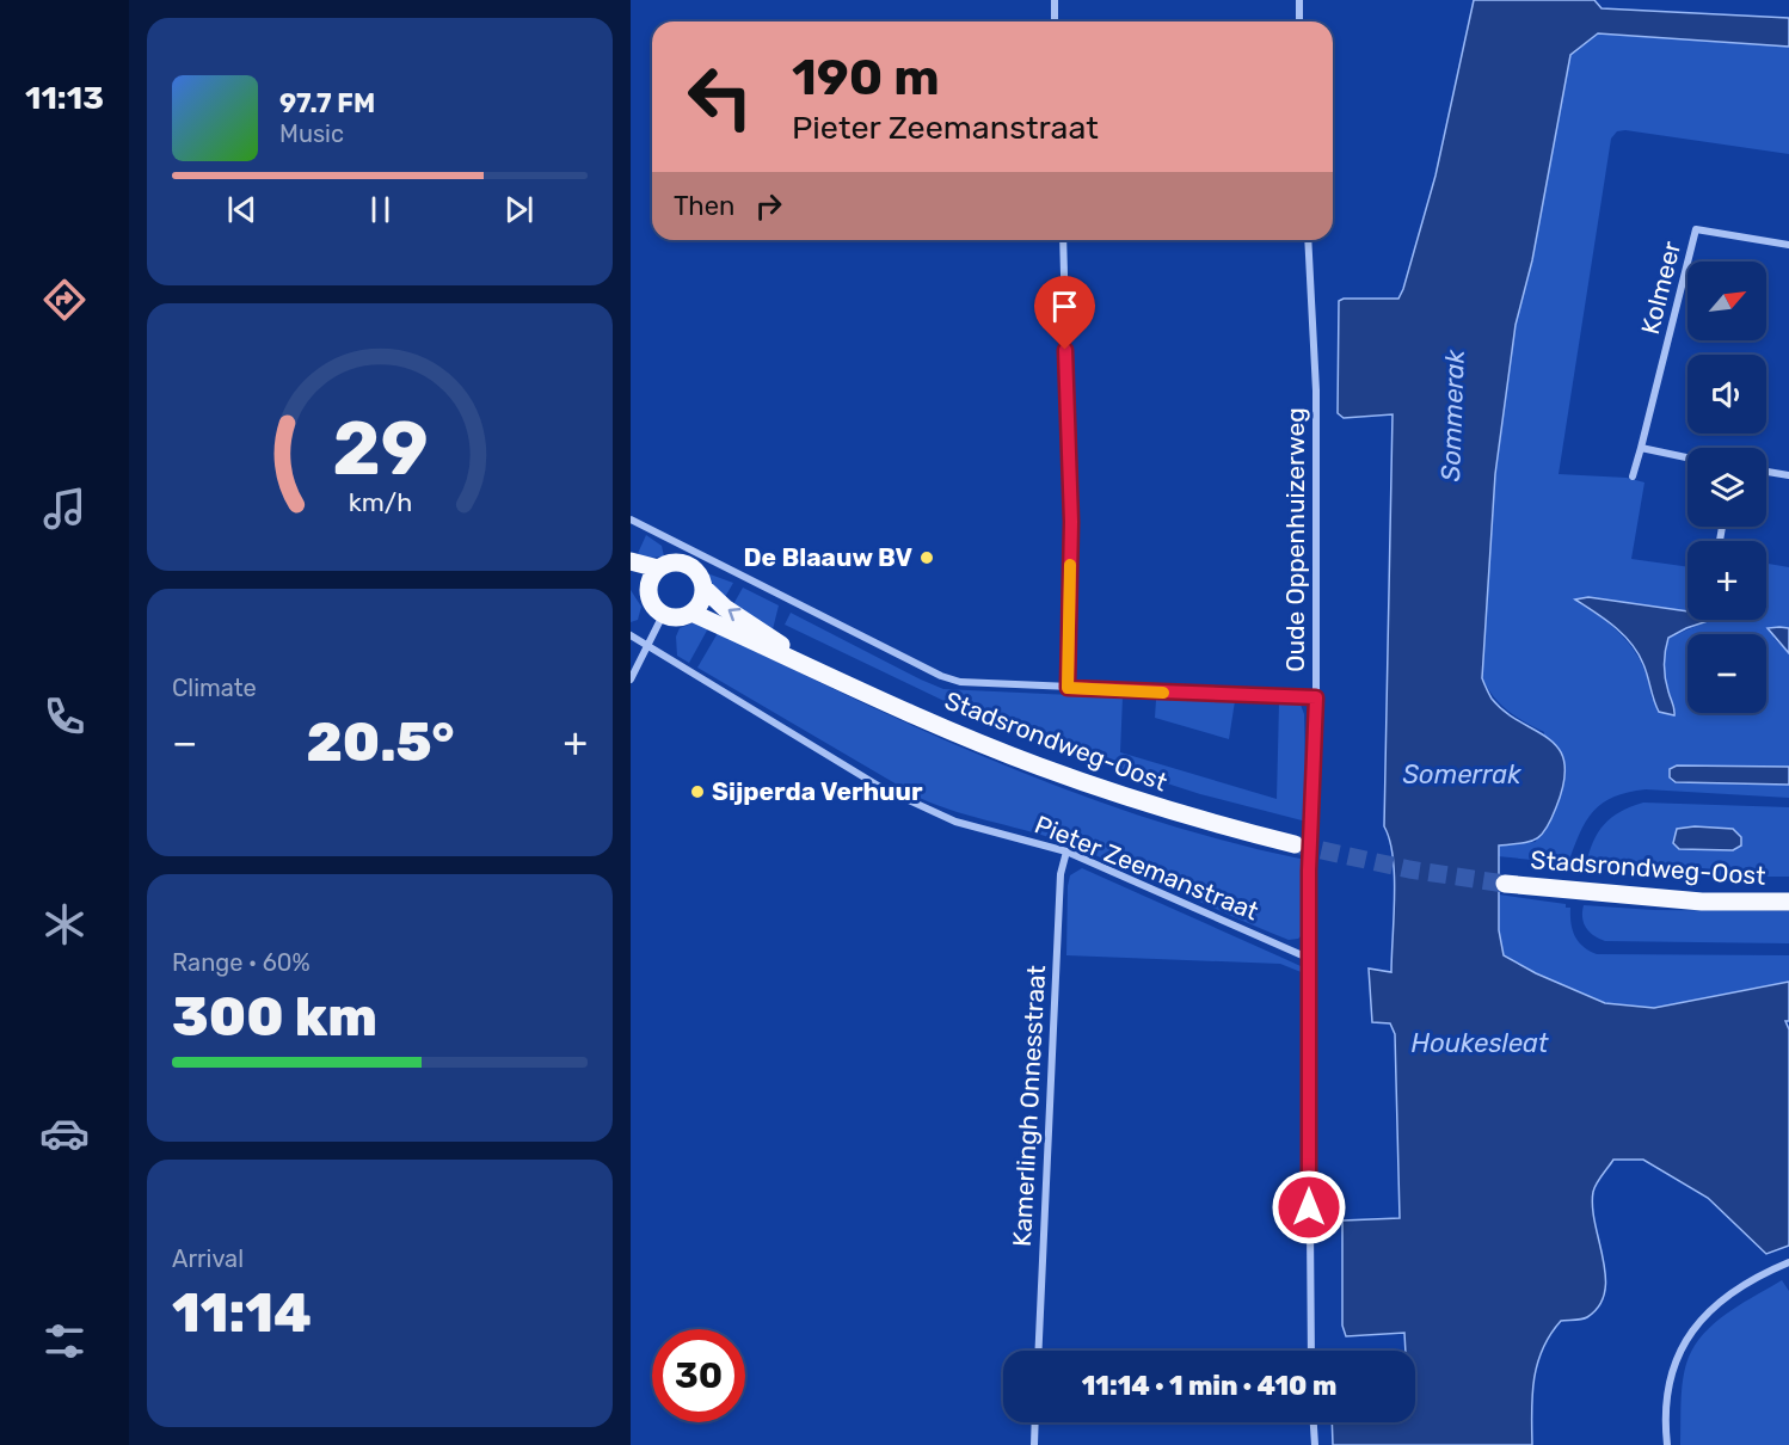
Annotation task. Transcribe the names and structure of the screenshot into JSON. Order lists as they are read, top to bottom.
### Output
{
  "streets": {
    "main road": ["Stadsrondweg-Oost"],
    "street": [
      "Kolmeer",
      "Oude Oppenhuizerweg",
      "Pieter Zeemanstraat",
      "Kamerlingh Onnesstraat"
    ]
  },
  "crossings": [
    ["Oude Oppenhuizerweg", "Pieter Zeemanstraat"],
    ["Pieter Zeemanstraat", "Kamerlingh Onnesstraat"]
  ],
  "water": ["Sommerak", "Somerrak", "Houkesleat"],
  "places": ["De Blaauw BV", "Sijperda Verhuur"],
  "north": "top right",
  "page": {
    "tabs": "11:13",
    "turn": ["190 m", "Pieter Zeemanstraat"],
    "song": ["97.7 FM", "Music"],
    "then": "Then",
    "map_buttons": ["+", "−"],
    "tile": [
      "Climate",
      ["Range · 60%", "300 km"],
      ["Arrival", "11:14"]
    ],
    "heat": ["−", "20.5°", "+"],
    "limit": "30",
    "trip": "11:14 · 1 min · 410 m",
    "gauge": ["29", "km/h"]
  }
}
